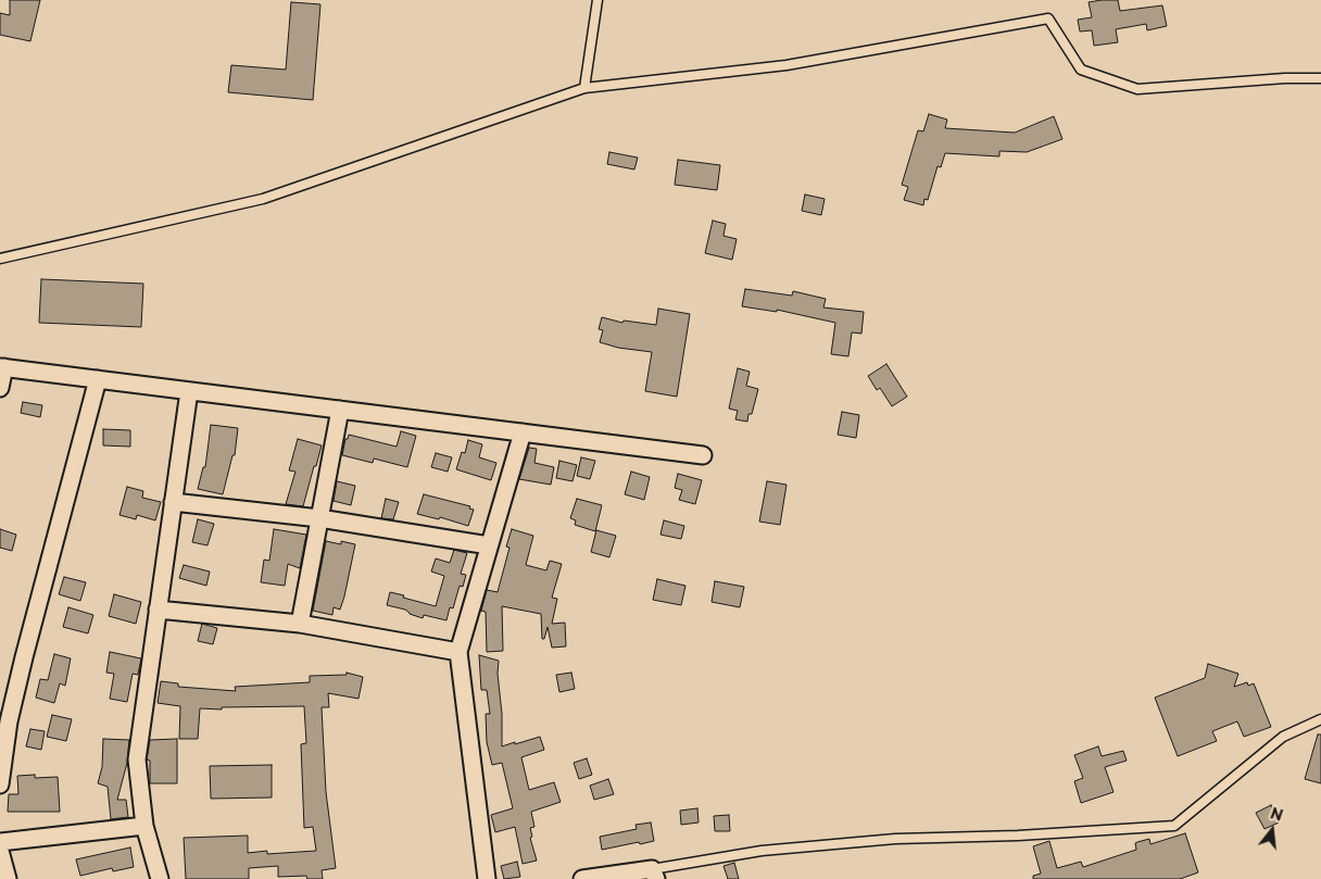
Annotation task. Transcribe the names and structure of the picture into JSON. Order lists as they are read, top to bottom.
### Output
{
  "north": "top"
}
